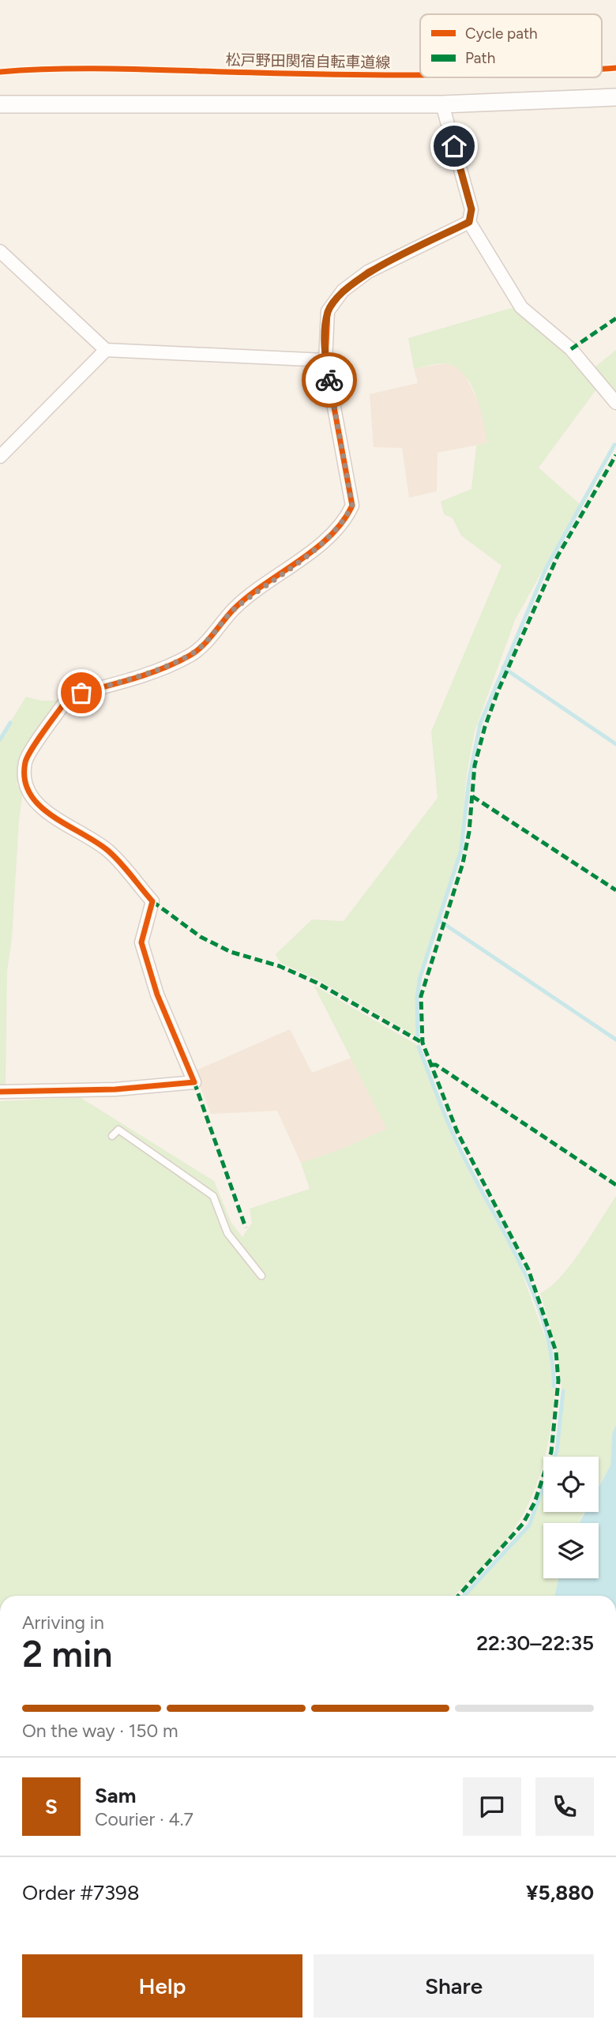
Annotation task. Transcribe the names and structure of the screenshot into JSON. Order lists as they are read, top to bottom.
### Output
{
  "streets": {
    "cycle path": ["松戸野田関宿自転車道線"]
  },
  "legend": ["Cycle path", "Path"],
  "page": {
    "heading": ["2 min", "Arriving in", "22:30–22:35"],
    "panel": [
      "Sam",
      "Courier · 4.7",
      "Order #7398",
      "¥5,880"
    ],
    "bar": "On the way · 150 m",
    "round": "S",
    "buttons": ["Help", "Share"]
  }
}
